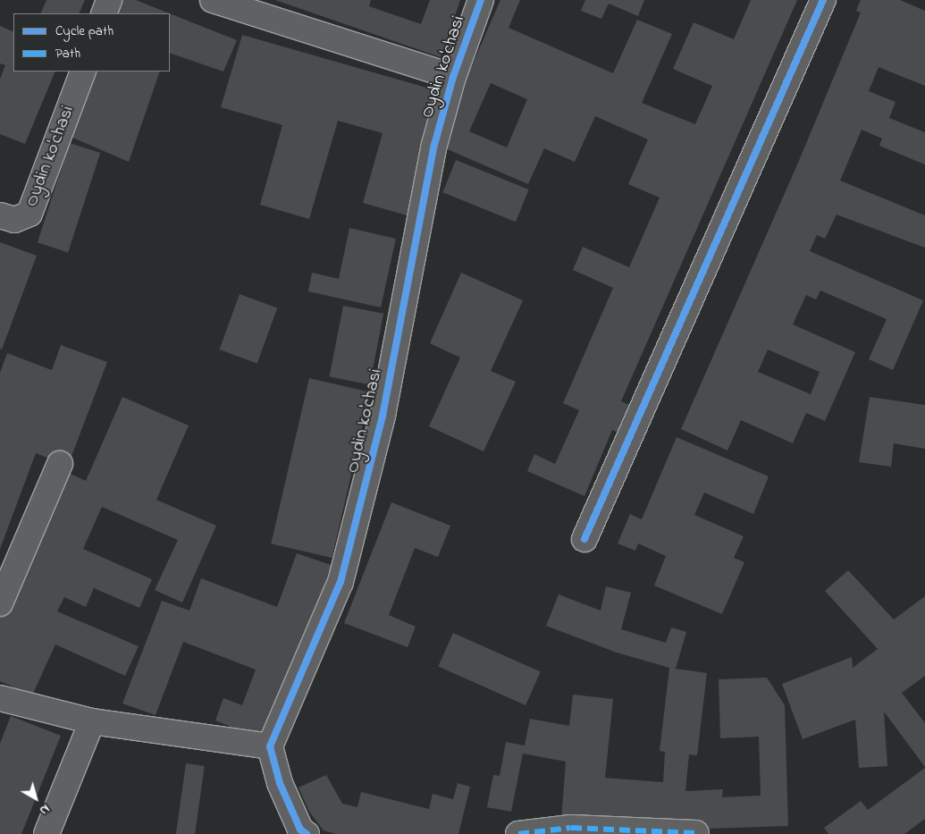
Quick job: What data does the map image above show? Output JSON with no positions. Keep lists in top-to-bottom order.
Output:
{
  "streets": {
    "street": ["Oydin ko'chasi"]
  },
  "legend": ["Cycle path", "Path"],
  "north": "bottom right"
}
